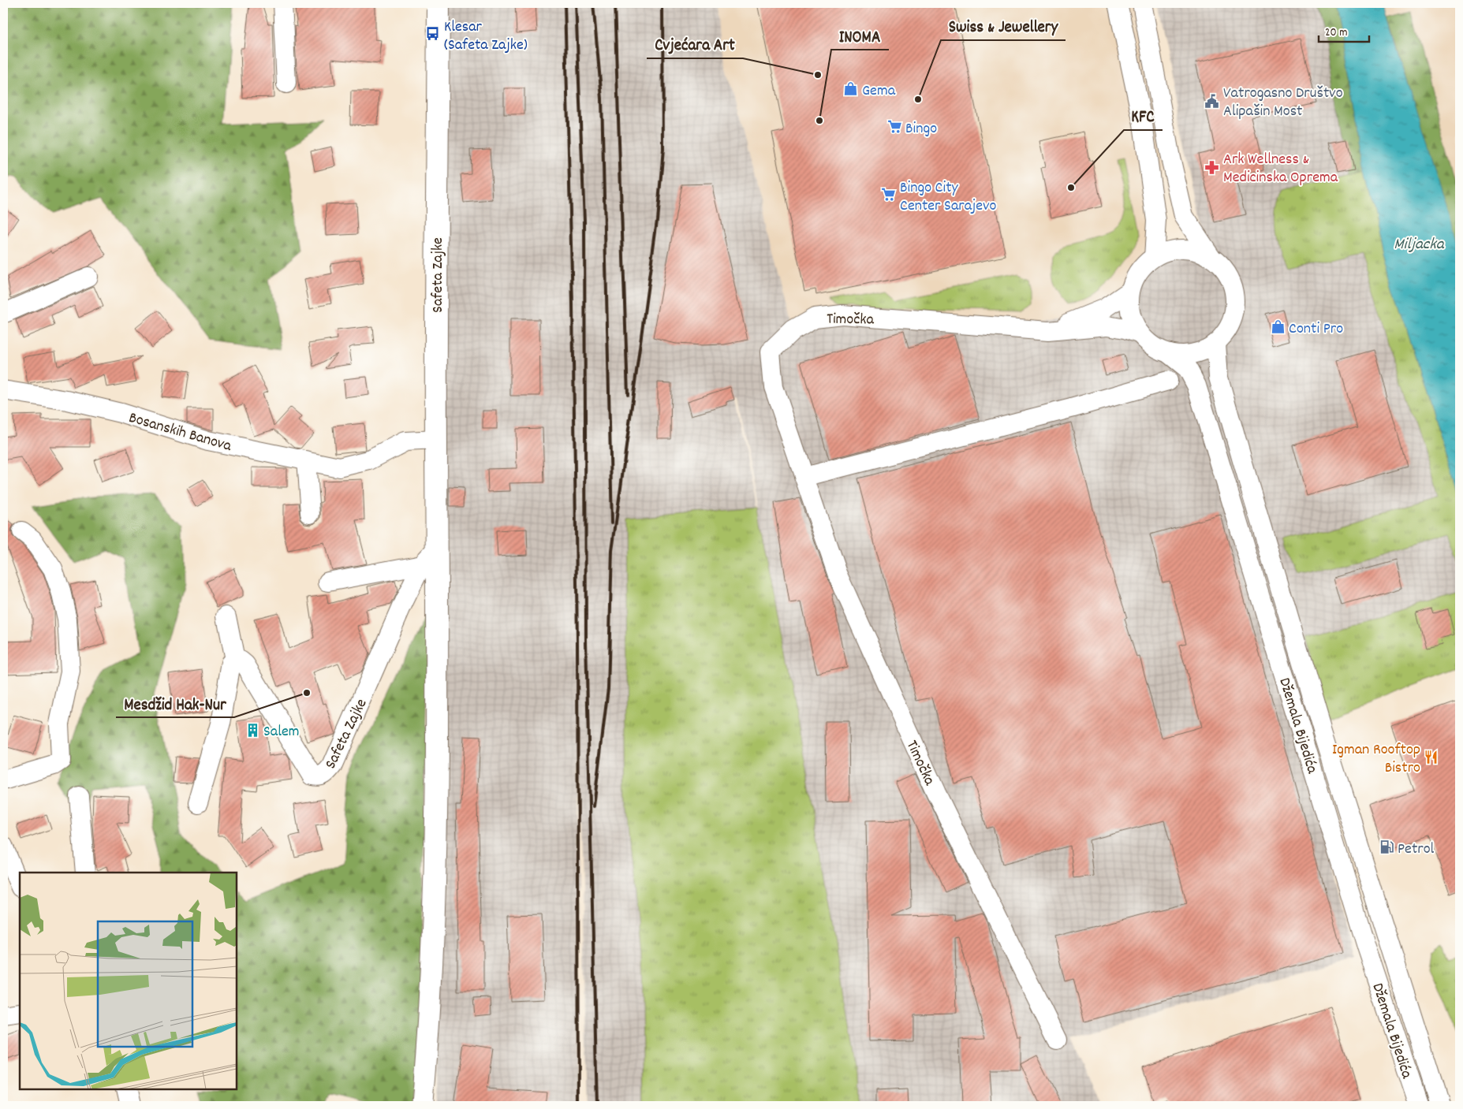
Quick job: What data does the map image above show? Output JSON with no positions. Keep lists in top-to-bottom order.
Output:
{
  "streets": {
    "main road": ["Safeta Zajke"],
    "street": ["Timočka", "Bosanskih Banova", "Džemala Bijedića"]
  },
  "crossings": [
    ["Safeta Zajke", "Bosanskih Banova"],
    ["Timočka", "Džemala Bijedića"]
  ],
  "water": ["Miljacka"],
  "places": {
    "bus stop": ["Klesar (Safeta Zajke)"],
    "other": [
      "Cvjećara Art",
      "Swiss & Jewellery",
      "INOMA",
      "KFC",
      "Mesdžid Hak-Nur"
    ],
    "shop": ["Gema", "Conti Pro"],
    "public building": ["Vatrogasno Društvo Alipašin Most"],
    "supermarket": ["Bingo", "Bingo City Center Sarajevo"],
    "pharmacy": ["Ark Wellness & Medicinska Oprema"],
    "building": ["Salem"],
    "restaurant": ["Igman Rooftop Bistro"],
    "fuel station": ["Petrol"]
  },
  "scale_bar": "20 m"
}
